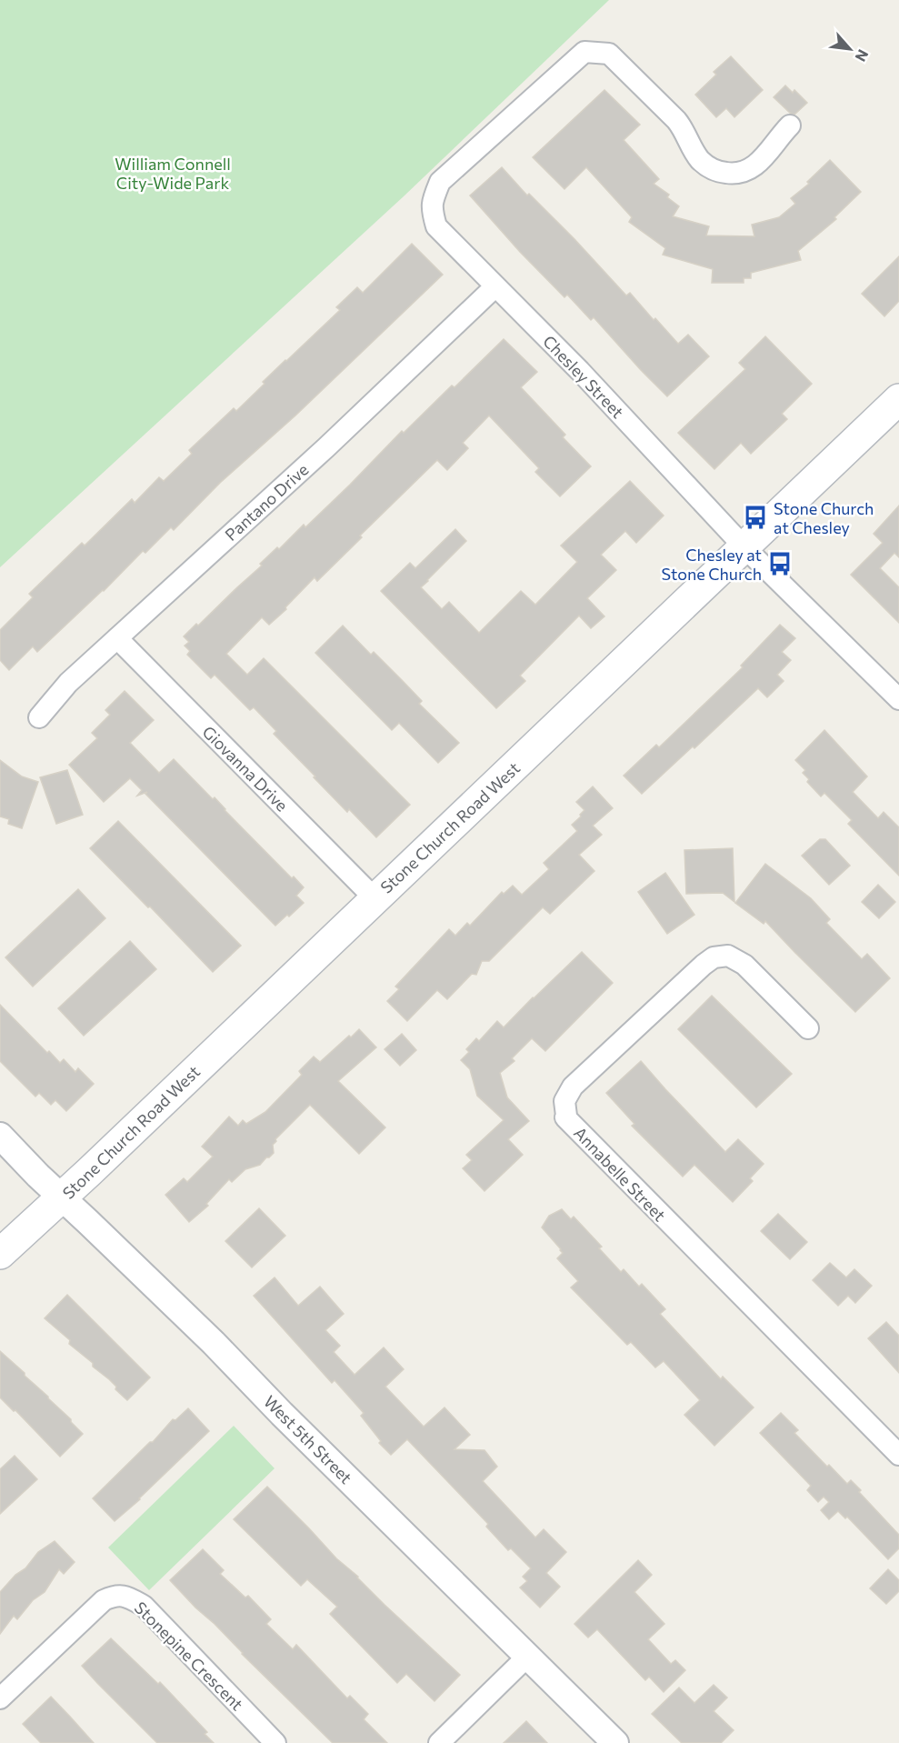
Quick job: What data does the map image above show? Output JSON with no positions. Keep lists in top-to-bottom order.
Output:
{
  "streets": {
    "main road": ["Stone Church Road West"],
    "street": [
      "Chesley Street",
      "Pantano Drive",
      "Giovanna Drive",
      "Annabelle Street",
      "West 5th Street",
      "Stonepine Crescent"
    ]
  },
  "crossings": [
    ["Chesley Street", "Pantano Drive"],
    ["Chesley Street", "Stone Church Road West"],
    ["Pantano Drive", "Giovanna Drive"],
    ["Giovanna Drive", "Stone Church Road West"],
    ["Stone Church Road West", "West 5th Street"]
  ],
  "parks": ["William Connell City-Wide Park"],
  "places": {
    "bus stop": ["Stone Church at Chesley", "Chesley at Stone Church"]
  },
  "north": "bottom right"
}
